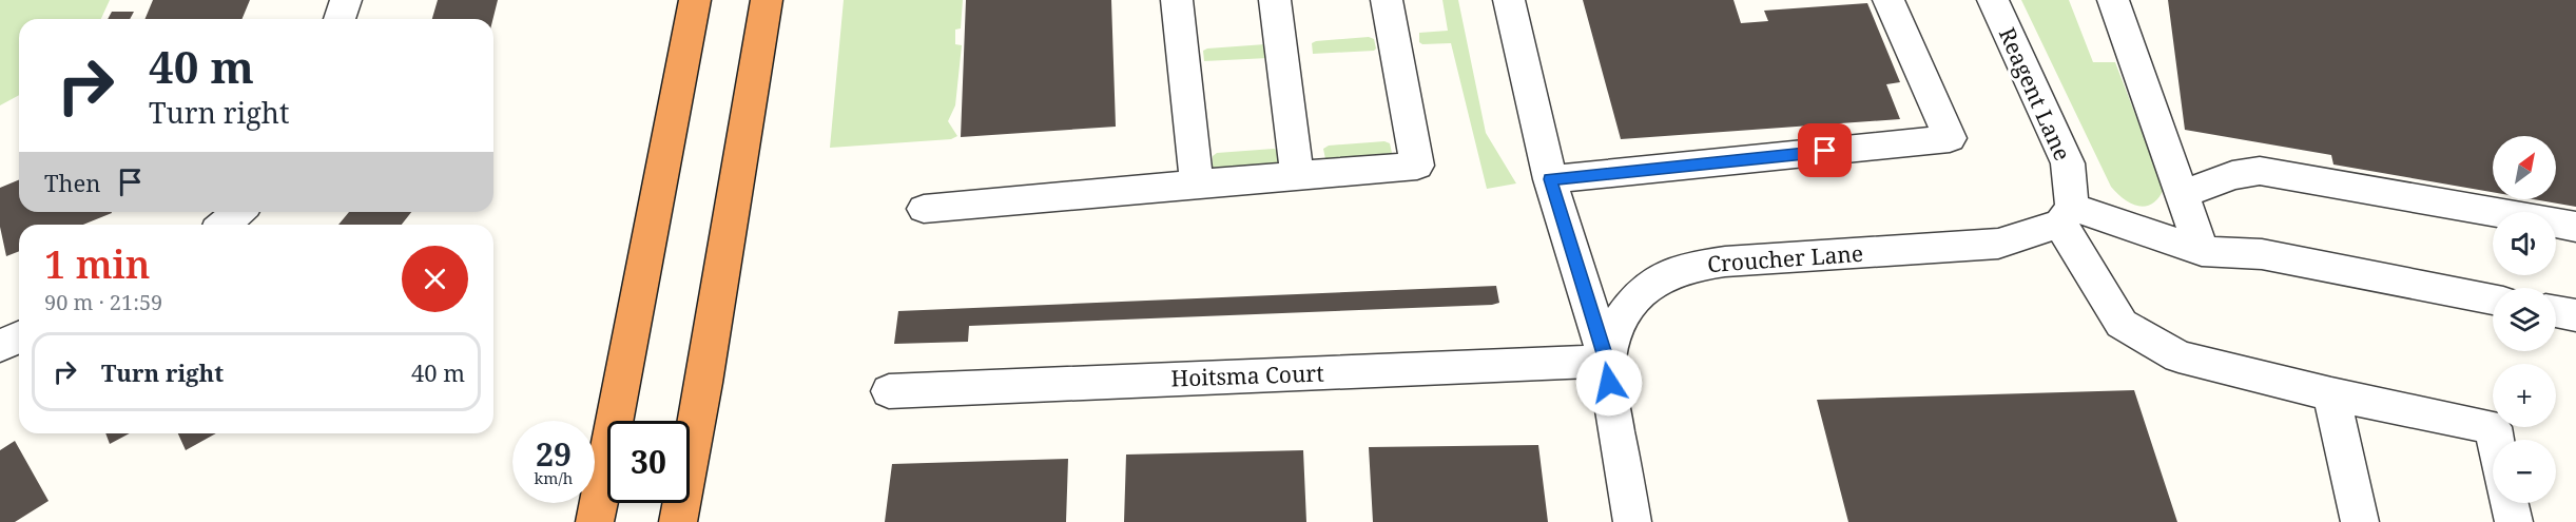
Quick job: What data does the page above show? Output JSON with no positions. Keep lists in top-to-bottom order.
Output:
{
  "streets": {
    "street": ["Reagent Lane", "Croucher Lane", "Hoitsma Court"]
  },
  "crossings": [
    ["Reagent Lane", "Croucher Lane"],
    ["Croucher Lane", "Hoitsma Court"]
  ],
  "north": "top right",
  "page": {
    "turn": ["40 m", "Turn right"],
    "map_buttons": ["+", "−"],
    "then": "Then",
    "heading": ["1 min", "90 m · 21:59"],
    "list": [
      {
        "name": "Turn right",
        "value": "40 m"
      }
    ],
    "speed": "29 km/h",
    "limit": "30"
  }
}
